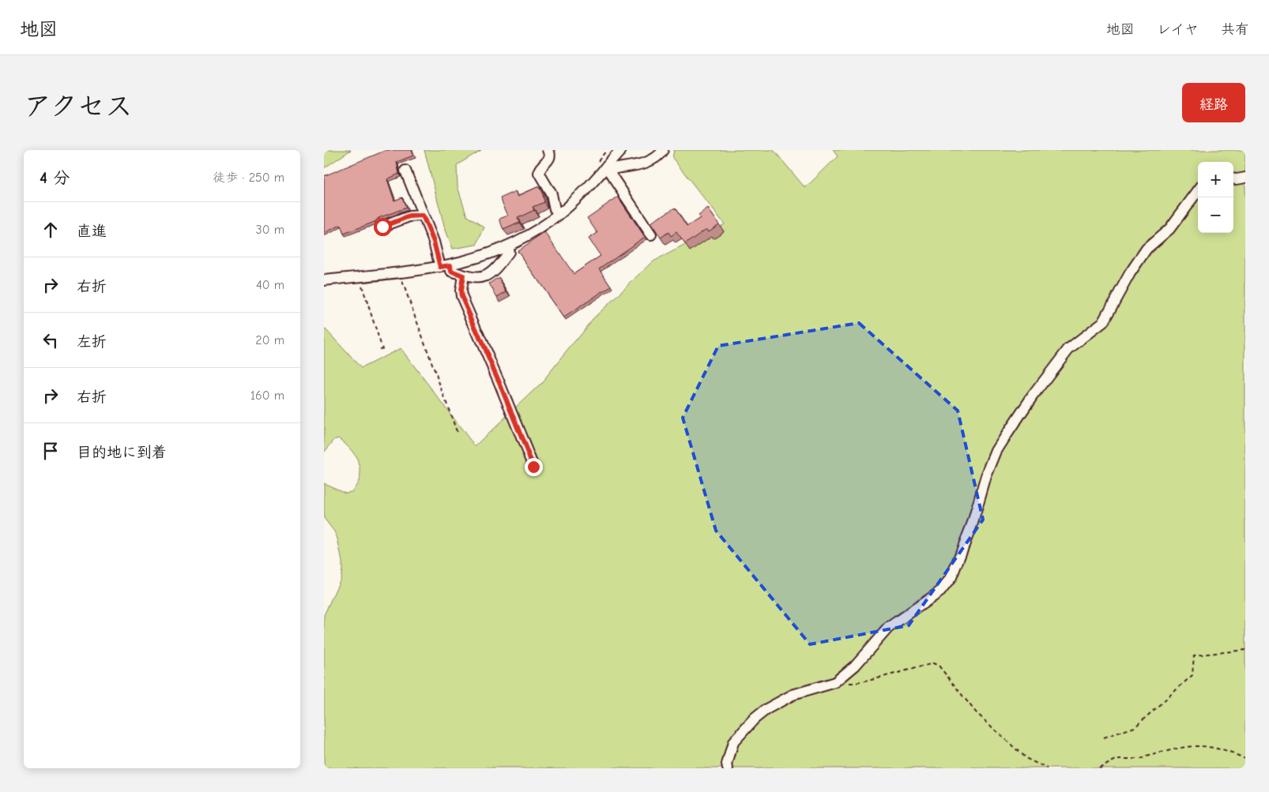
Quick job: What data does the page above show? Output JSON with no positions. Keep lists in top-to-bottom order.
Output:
{
  "page": {
    "header": "地図",
    "nav": ["地図", "レイヤ", "共有"],
    "title": "アクセス",
    "buttons": "経路",
    "heading": ["4 分", "徒歩 · 250 m"],
    "map_buttons": ["+", "−"],
    "list": [
      ["直進", "30 m"],
      ["右折", "40 m"],
      ["左折", "20 m"],
      ["右折", "160 m"],
      "目的地に到着"
    ]
  }
}
